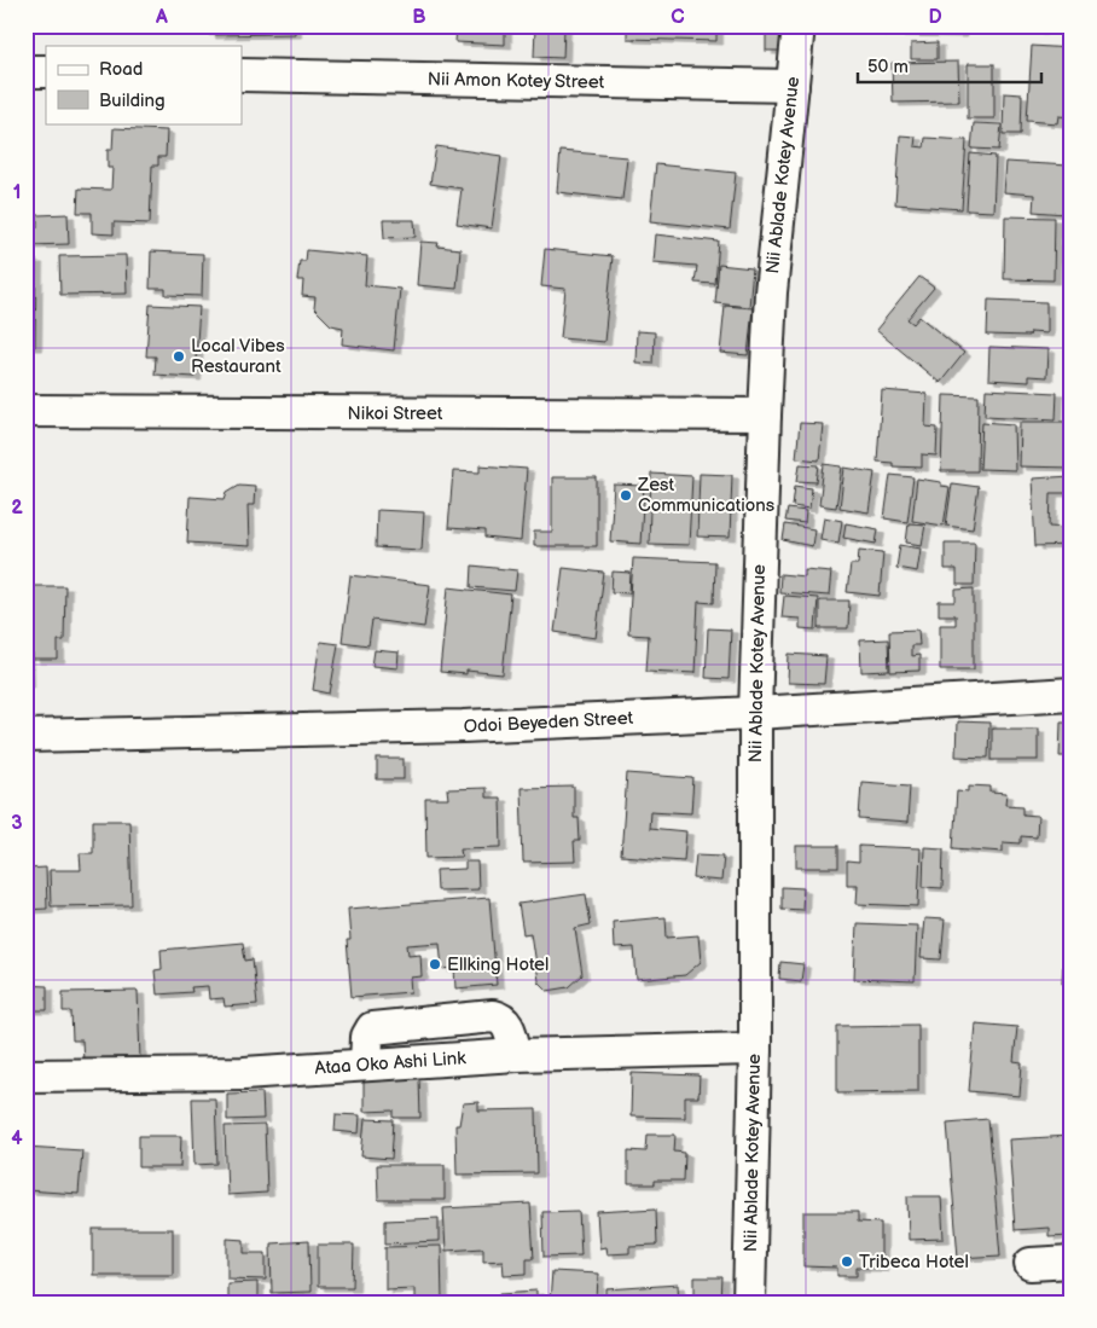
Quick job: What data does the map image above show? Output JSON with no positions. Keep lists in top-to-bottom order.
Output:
{
  "streets": {
    "street": [
      "Nii Amon Kotey Street",
      "Nii Ablade Kotey Avenue",
      "Nikoi Street",
      "Odoi Beyeden Street",
      "Ataa Oko Ashi Link"
    ]
  },
  "crossings": [
    ["Nii Amon Kotey Street", "Nii Ablade Kotey Avenue"],
    ["Nii Ablade Kotey Avenue", "Nikoi Street"],
    ["Nii Ablade Kotey Avenue", "Odoi Beyeden Street"],
    ["Nii Ablade Kotey Avenue", "Ataa Oko Ashi Link"]
  ],
  "places": [
    "Local Vibes Restaurant",
    "Zest Communications",
    "Ellking Hotel",
    "Tribeca Hotel"
  ],
  "legend": ["Road", "Building"],
  "scale_bar": "50 m",
  "grid": {
    "columns": [
      "A",
      "B",
      "C",
      "D"
    ],
    "rows": [
      "1",
      "2",
      "3",
      "4"
    ]
  }
}
